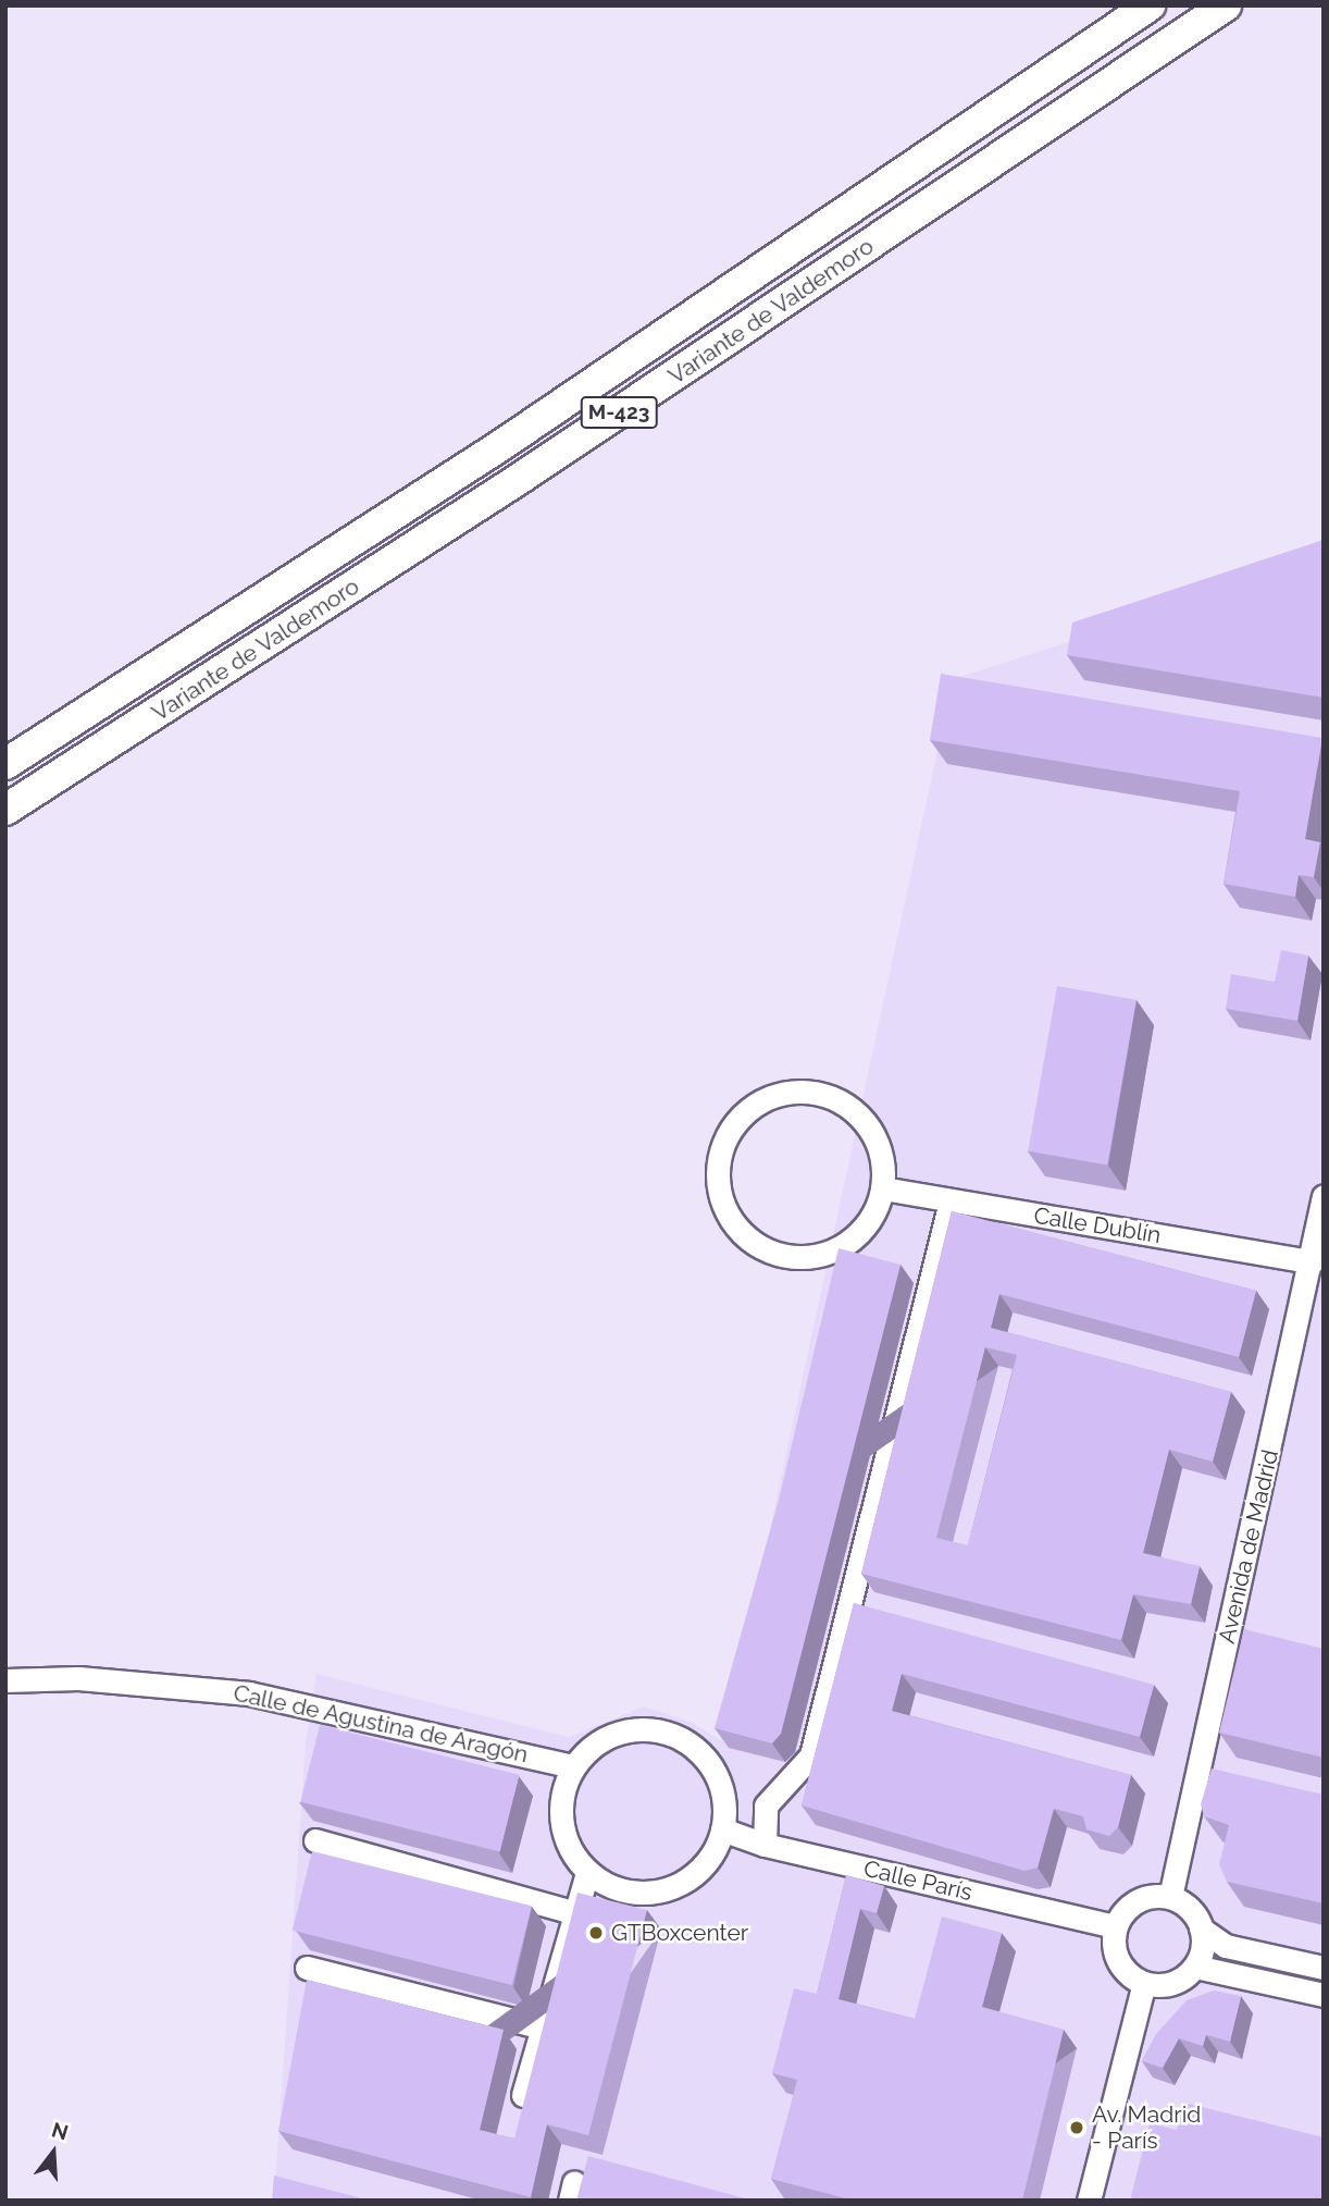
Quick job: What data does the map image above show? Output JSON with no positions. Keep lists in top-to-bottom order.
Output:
{
  "streets": {
    "main road": ["Variante de Valdemoro", "M-423"],
    "street": [
      "Calle Dublín",
      "Avenida de Madrid",
      "Calle de Agustina de Aragón",
      "Calle París"
    ]
  },
  "crossings": [
    ["Calle Dublín", "Avenida de Madrid"],
    ["Avenida de Madrid", "Calle París"],
    ["Calle de Agustina de Aragón", "Calle París"]
  ],
  "places": ["GTBoxcenter", "Av. Madrid - París"],
  "north": "top"
}
